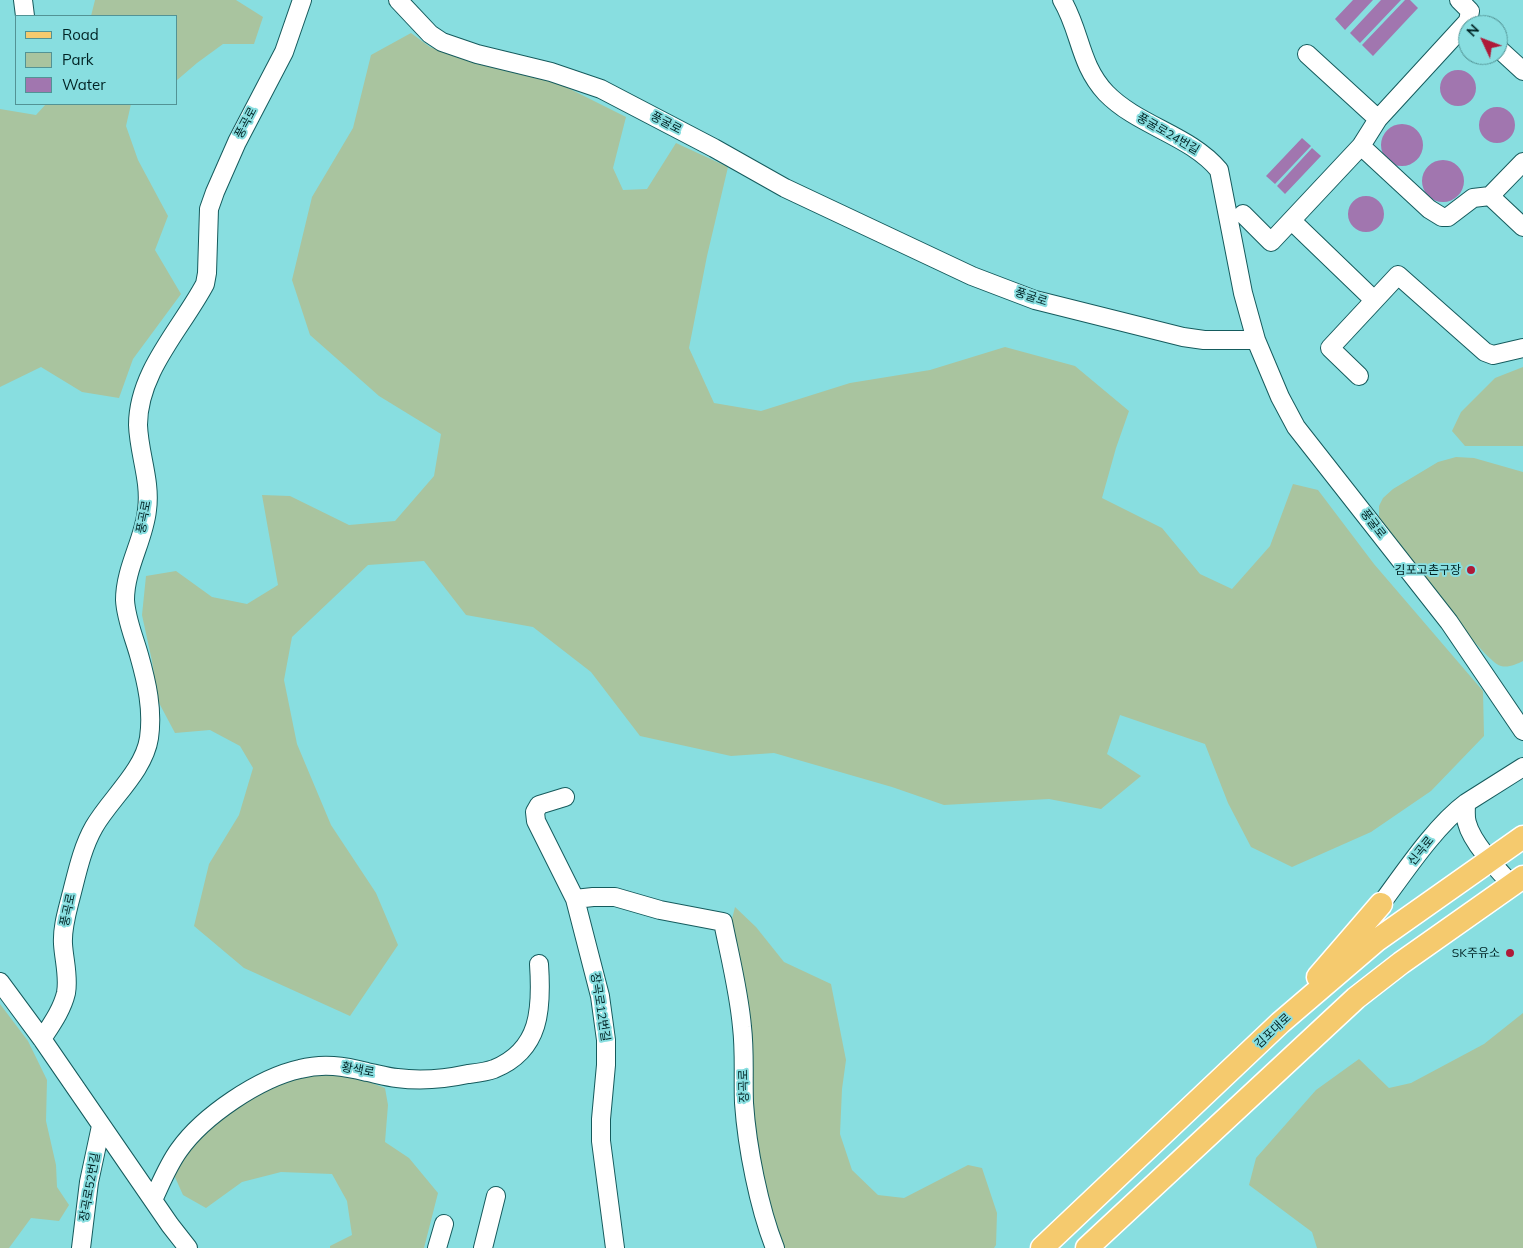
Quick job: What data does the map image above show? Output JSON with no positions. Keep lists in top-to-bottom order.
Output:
{
  "streets": {
    "main road": ["김포대로"],
    "street": [
      "풍곡로",
      "풍굴로",
      "풍굴로24번길",
      "신곡로",
      "장곡로12번길",
      "황색로",
      "장곡로",
      "장곡로52번길"
    ]
  },
  "crossings": [
    ["풍굴로", "풍굴로24번길"],
    ["장곡로12번길", "장곡로"]
  ],
  "places": ["김포고촌구장", "SK주유소"],
  "legend": ["Road", "Park", "Water"],
  "north": "top left"
}
